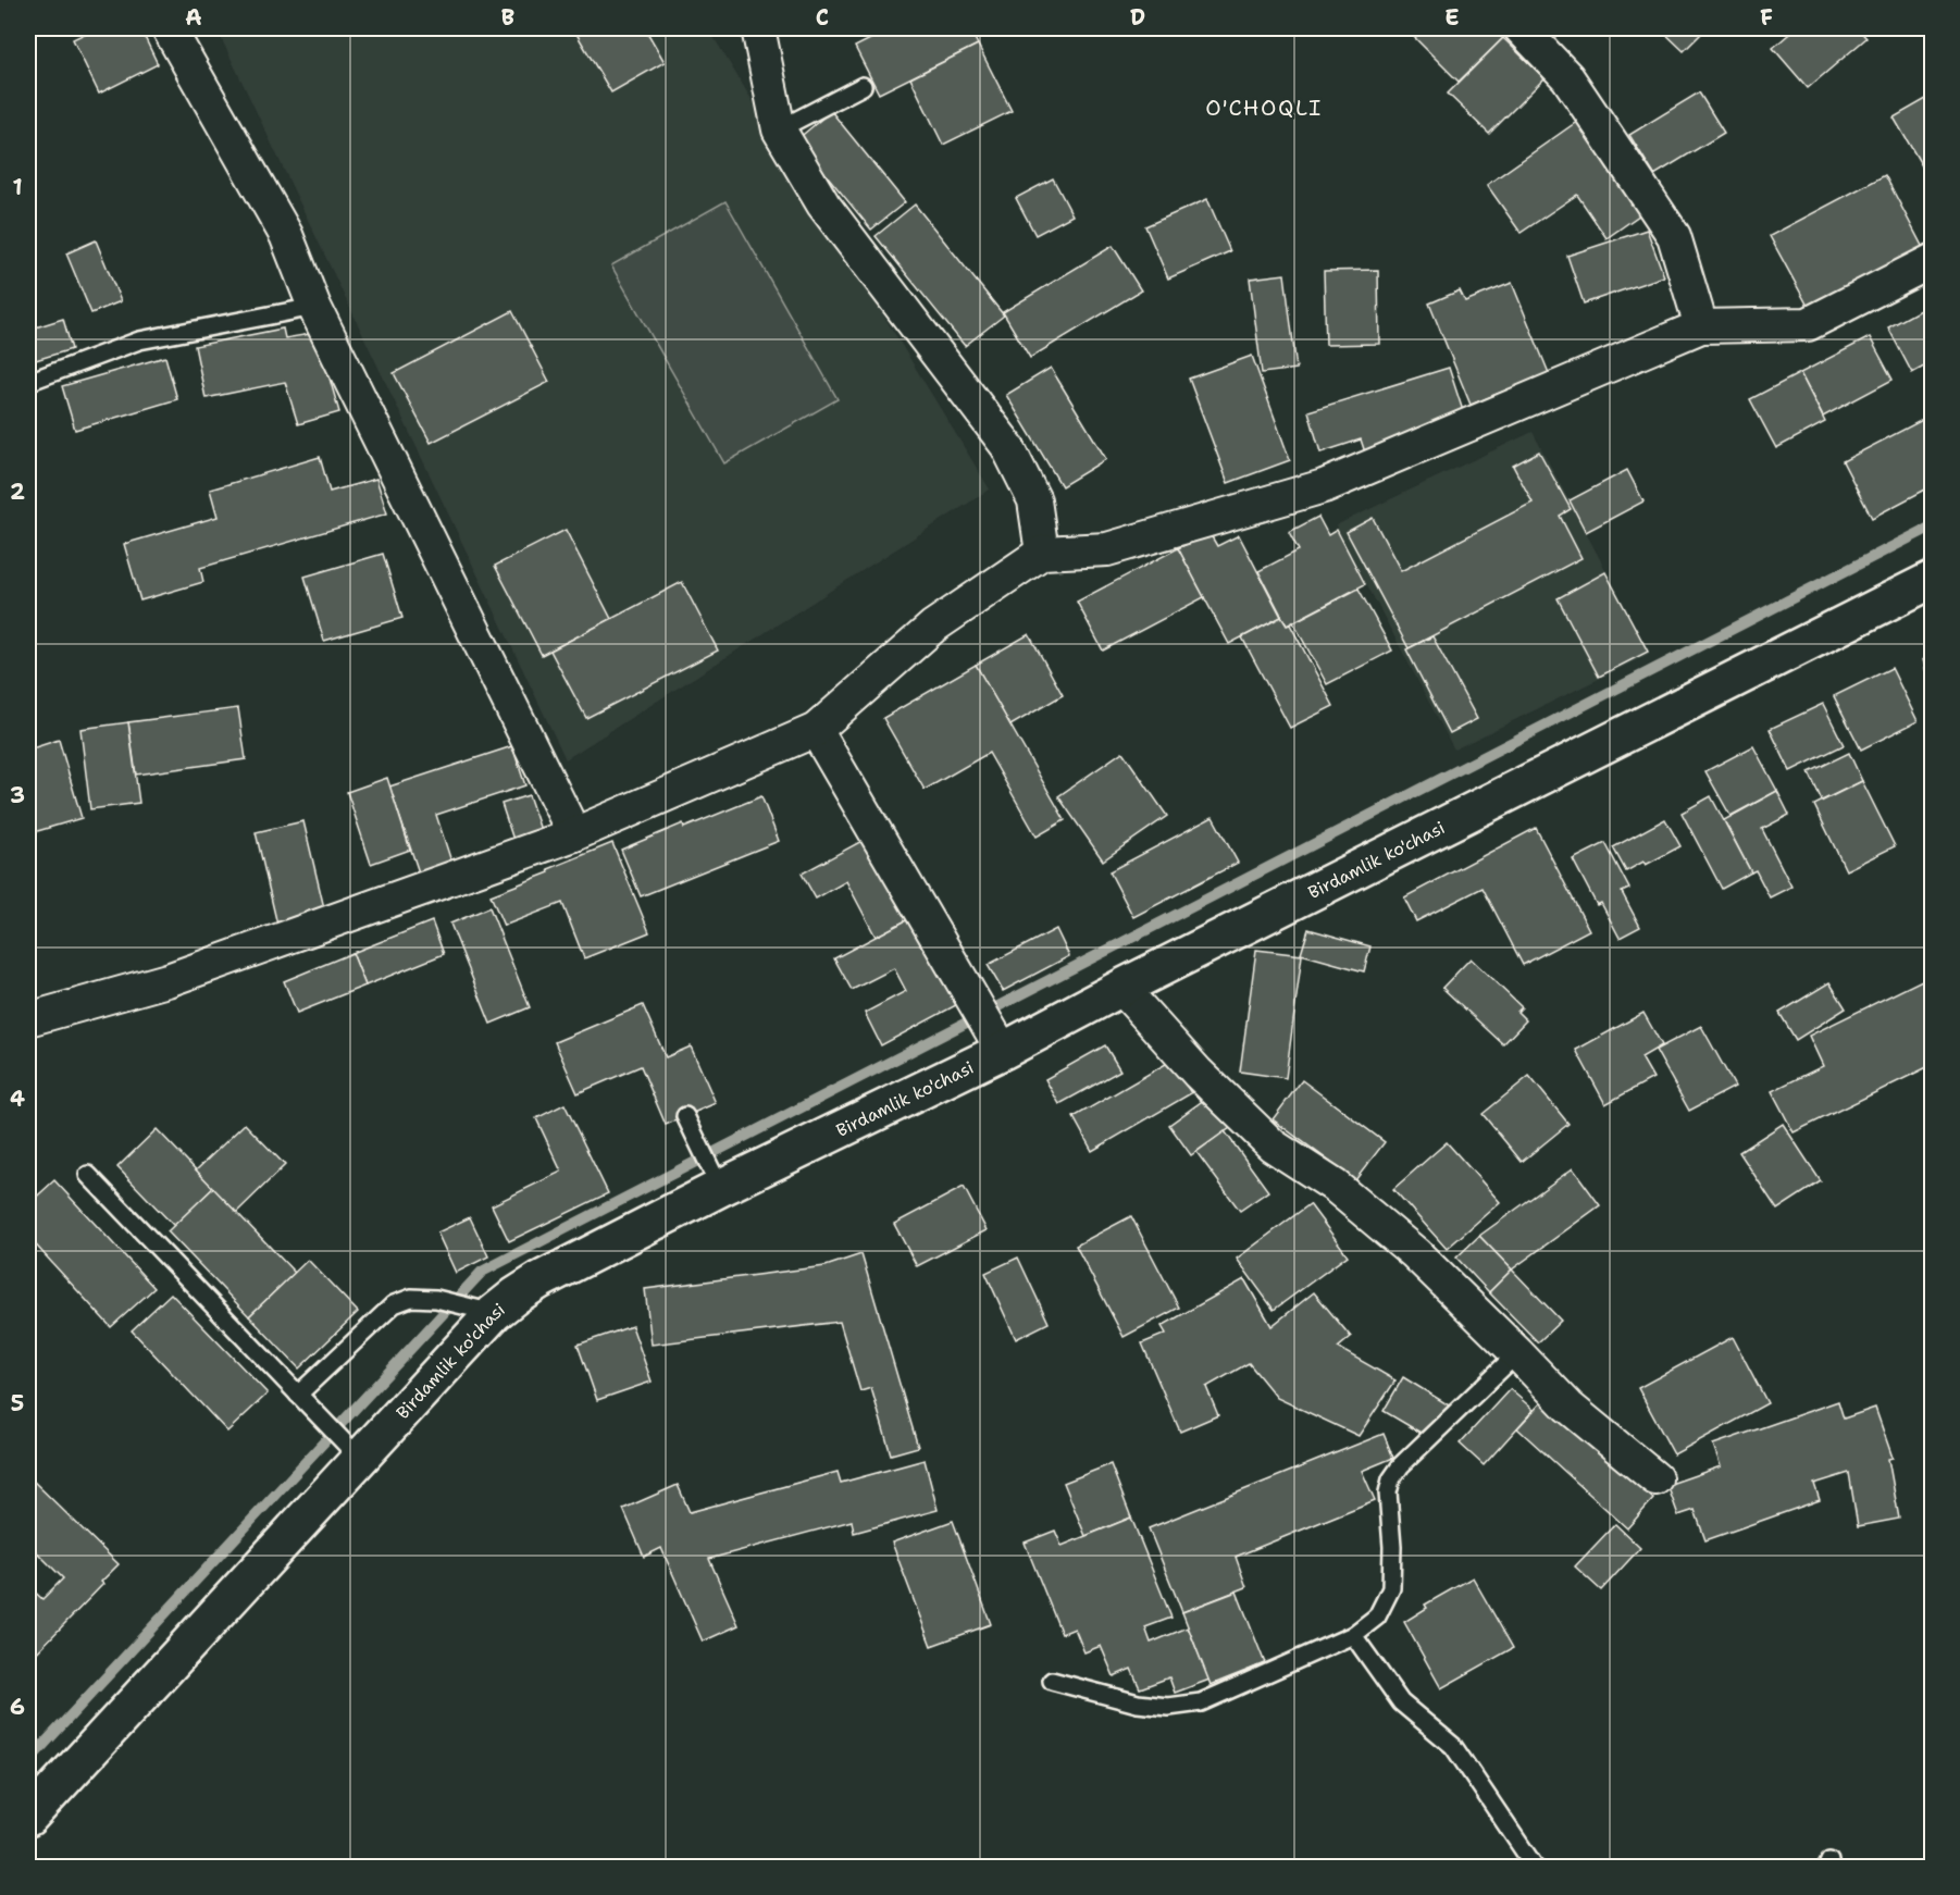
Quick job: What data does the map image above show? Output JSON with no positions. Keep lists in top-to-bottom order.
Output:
{
  "streets": {
    "street": ["Birdamlik ko'chasi"]
  },
  "districts": ["O'CHOQLI"],
  "grid": {
    "columns": [
      "A",
      "B",
      "C",
      "D",
      "E",
      "F"
    ],
    "rows": [
      "1",
      "2",
      "3",
      "4",
      "5",
      "6"
    ]
  }
}
